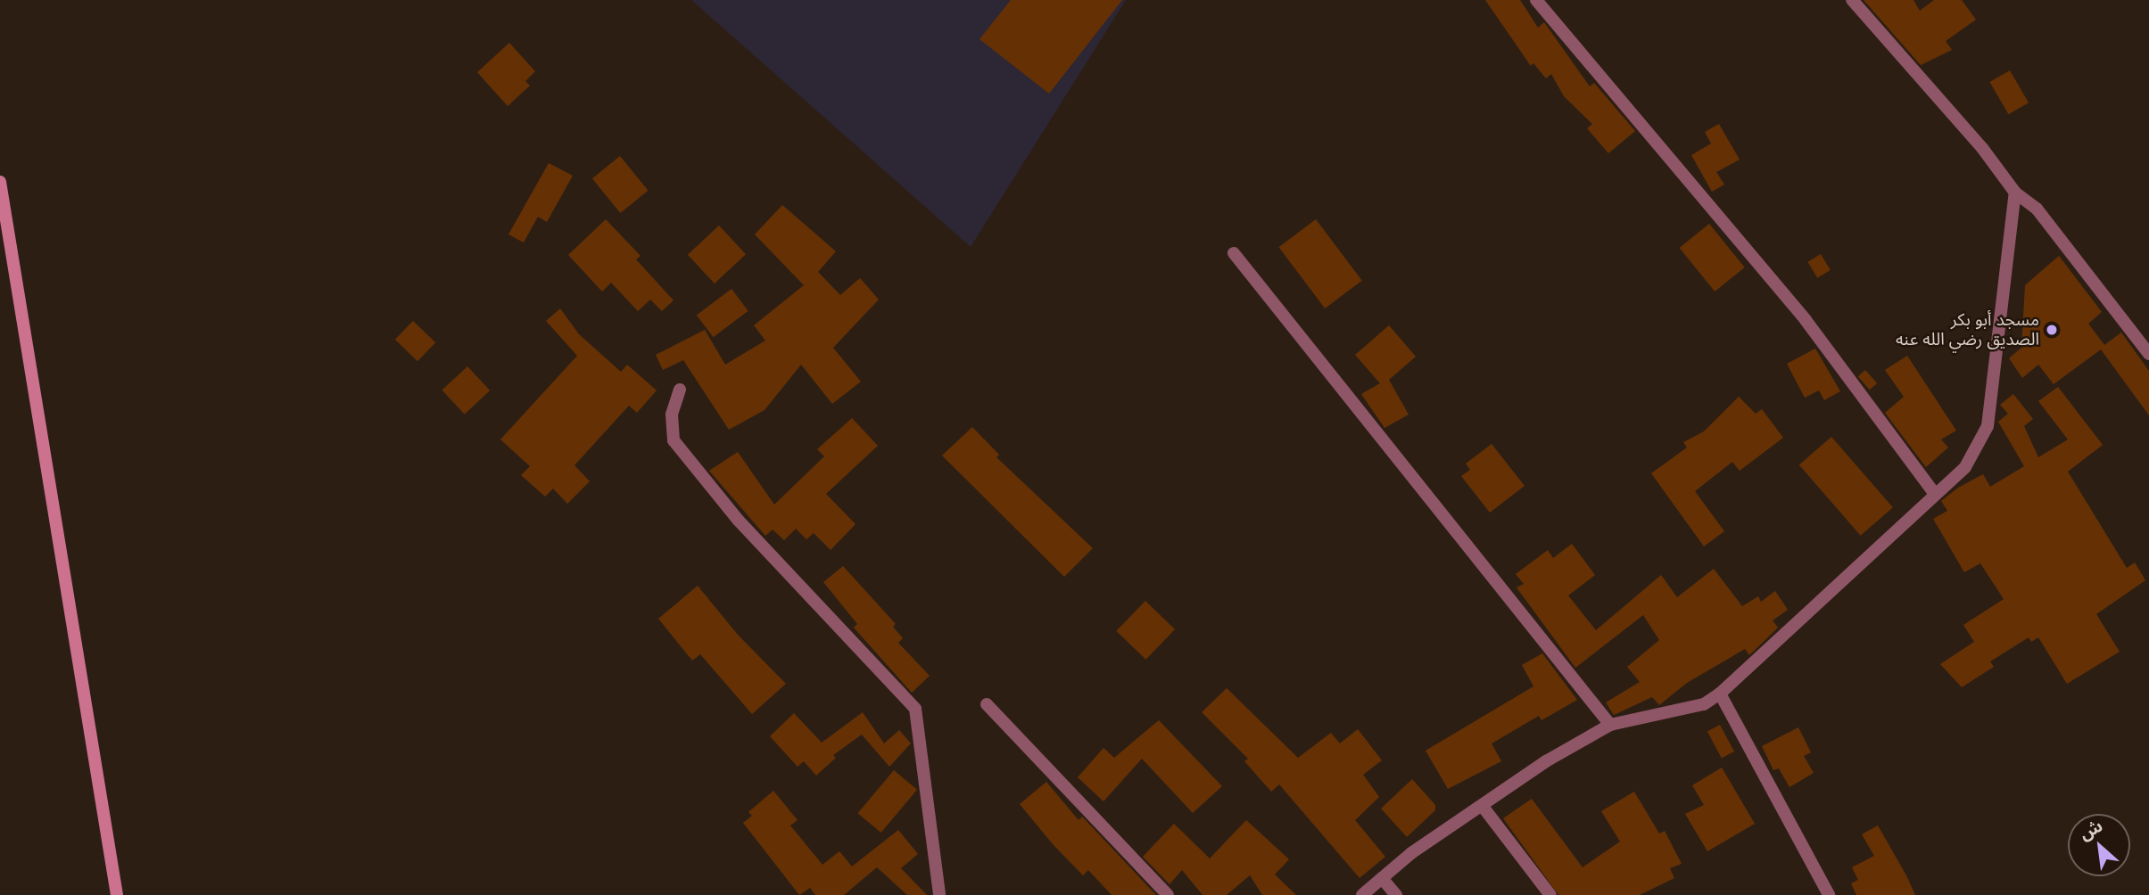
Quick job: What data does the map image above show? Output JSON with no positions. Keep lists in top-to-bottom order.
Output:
{
  "places": ["مسجد أبو بكر الصديق رضي الله عنه"],
  "north": "top left"
}
